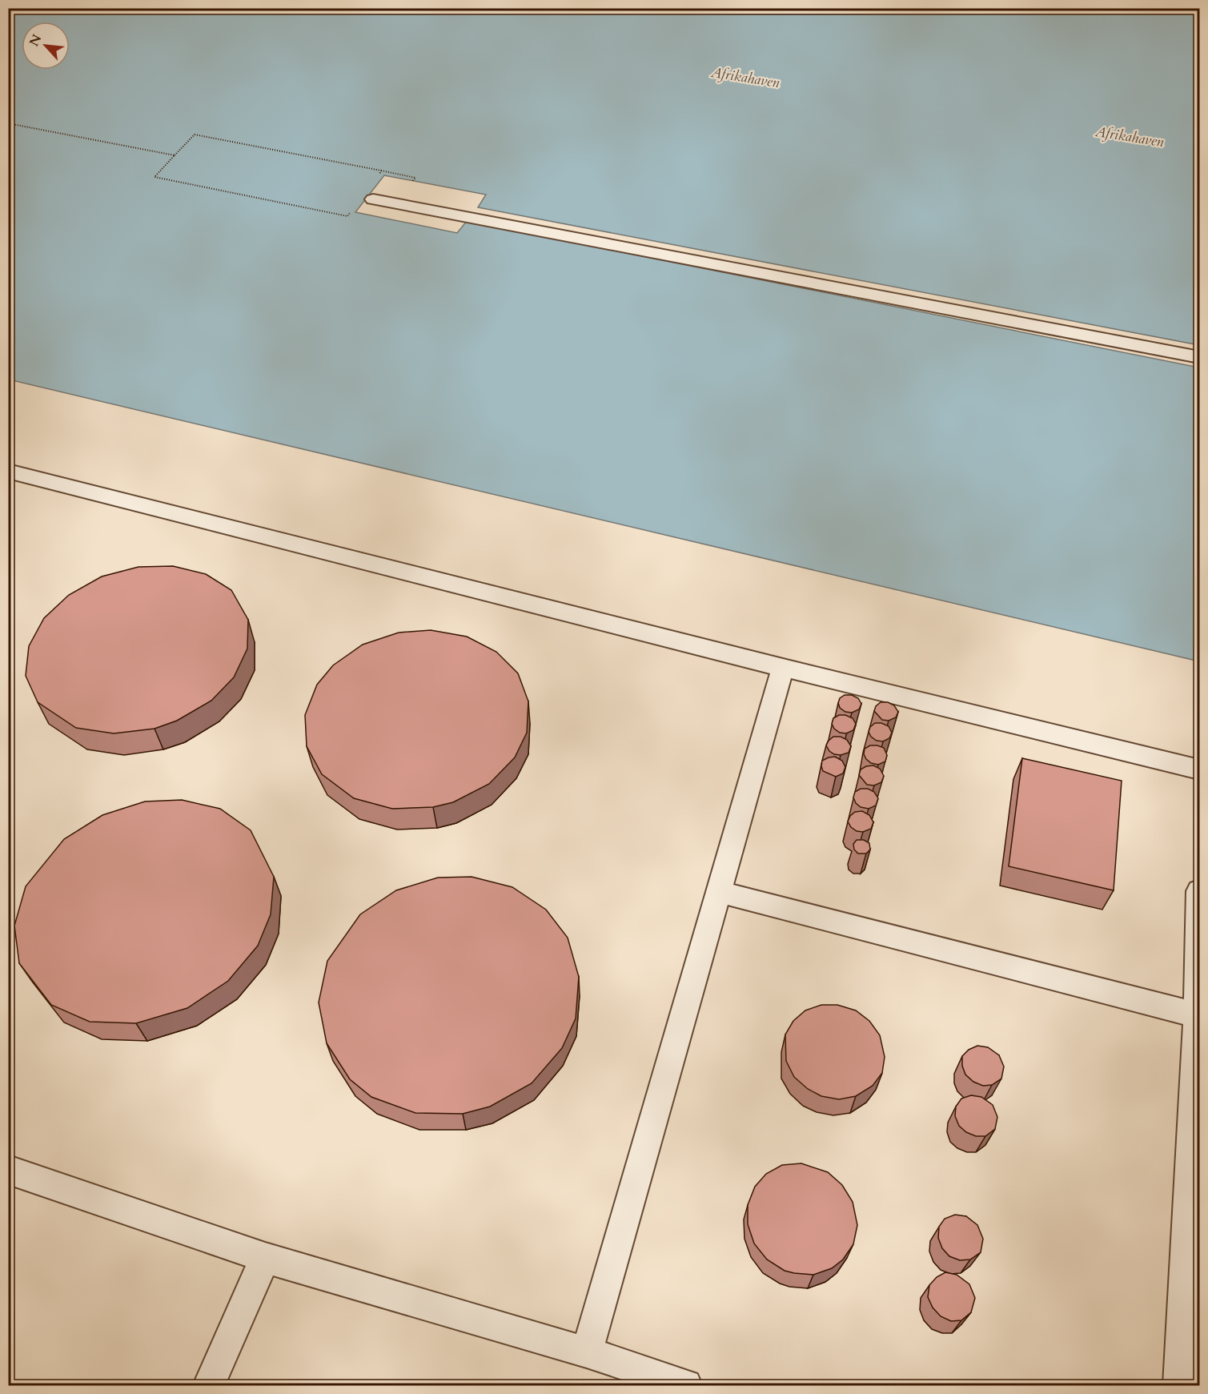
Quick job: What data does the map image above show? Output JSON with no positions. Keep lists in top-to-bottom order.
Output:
{
  "water": ["Afrikahaven"],
  "north": "top left"
}
